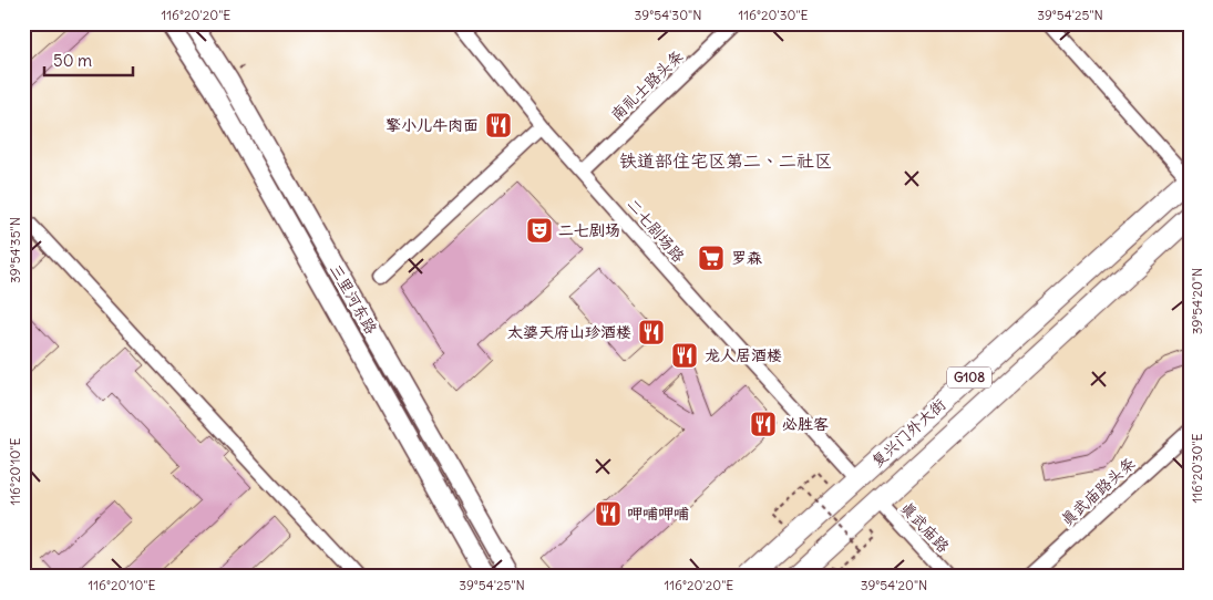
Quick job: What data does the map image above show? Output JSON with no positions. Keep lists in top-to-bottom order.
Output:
{
  "streets": {
    "highway": ["G108", "复兴门外大街"],
    "main road": ["三里河东路"],
    "street": [
      "南礼士路头条",
      "二七剧场路",
      "真武庙路头条",
      "真武庙路"
    ]
  },
  "crossings": [
    ["南礼士路头条", "二七剧场路"],
    ["二七剧场路", "复兴门外大街"],
    ["复兴门外大街", "真武庙路"]
  ],
  "districts": ["铁道部住宅区第二、二社区"],
  "places": {
    "restaurant": [
      "擎小儿牛肉面",
      "太婆天府山珍酒楼",
      "龙人居酒楼",
      "必胜客",
      "呷哺呷哺"
    ],
    "theatre": ["二七剧场"],
    "supermarket": ["罗森"]
  },
  "scale_bar": "50 m",
  "coordinates": [
    "116°20'20\"E",
    "39°54'30\"N",
    "116°20'30\"E",
    "39°54'25\"N",
    "39°54'35\"N",
    "39°54'20\"N",
    "116°20'10\"E"
  ]
}
